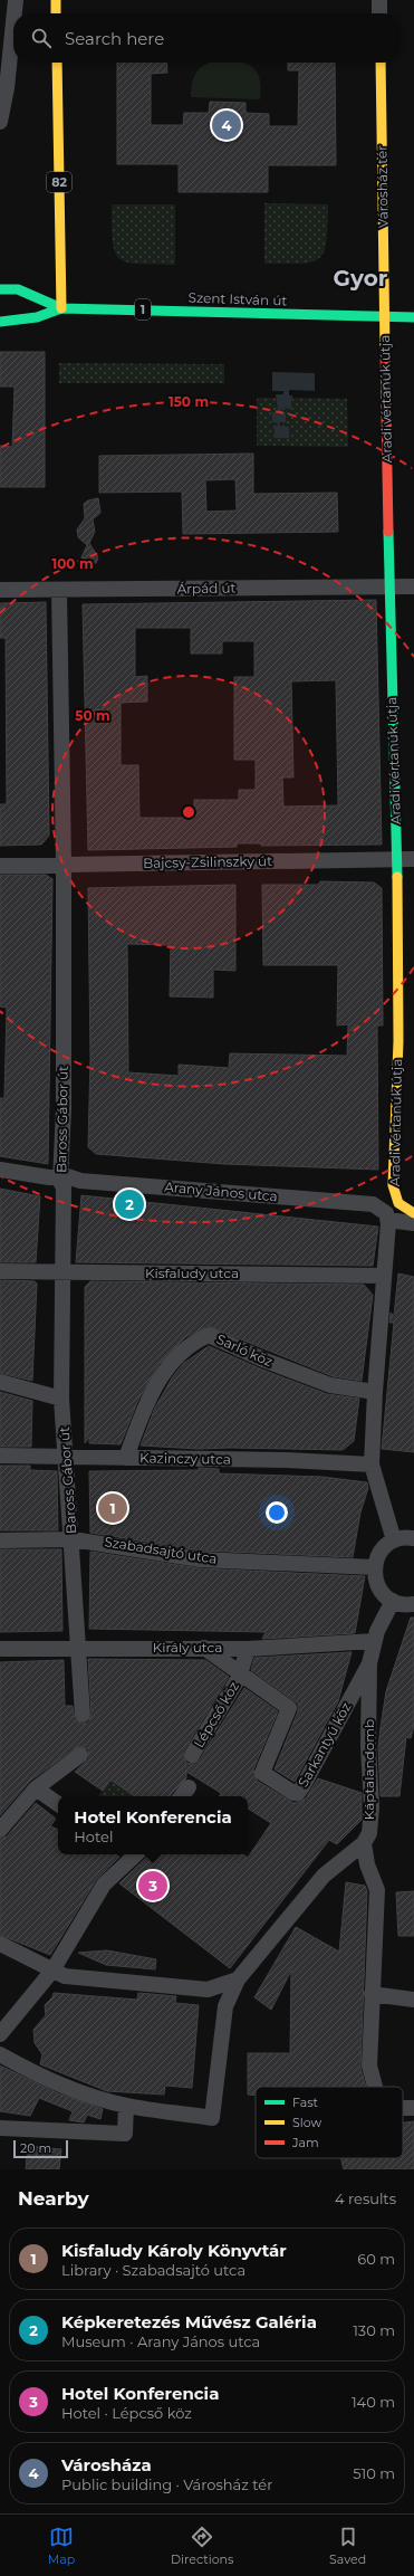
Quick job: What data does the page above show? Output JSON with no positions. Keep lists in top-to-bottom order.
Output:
{
  "streets": {
    "street": [
      "82",
      "Városház tér",
      "Szent István út",
      "1",
      "Aradi vértanúk útja",
      "Árpád út",
      "Bajcsy-Zsilinszky út",
      "Baross Gábor út",
      "Arany János utca",
      "Kisfaludy utca",
      "Sarló köz",
      "Kazinczy utca",
      "Szabadsajtó utca",
      "Király utca",
      "Lépcső köz",
      "Sarkantyú köz",
      "Káptalandomb"
    ]
  },
  "crossings": [
    ["82", "Szent István út"],
    ["Városház tér", "Szent István út"],
    ["Városház tér", "Aradi vértanúk útja"],
    ["Szent István út", "Aradi vértanúk útja"],
    ["Aradi vértanúk útja", "Árpád út"],
    ["Aradi vértanúk útja", "Bajcsy-Zsilinszky út"],
    ["Árpád út", "Baross Gábor út"],
    ["Bajcsy-Zsilinszky út", "Baross Gábor út"],
    ["Baross Gábor út", "Arany János utca"],
    ["Baross Gábor út", "Kisfaludy utca"],
    ["Baross Gábor út", "Kazinczy utca"],
    ["Baross Gábor út", "Szabadsajtó utca"],
    ["Baross Gábor út", "Király utca"],
    ["Sarló köz", "Kazinczy utca"],
    ["Király utca", "Lépcső köz"],
    ["Király utca", "Káptalandomb"],
    ["Lépcső köz", "Sarkantyú köz"],
    ["Sarkantyú köz", "Káptalandomb"]
  ],
  "districts": ["Gyor"],
  "legend": ["Fast", "Slow", "Jam"],
  "scale_bar": "20 m",
  "page": {
    "search": "Search here",
    "pins": [
      "4",
      "2",
      "1",
      "3"
    ],
    "popup": ["Hotel Konferencia", "Hotel"],
    "scale": "20 m",
    "heading": ["Nearby", "4 results"],
    "list": [
      {
        "mark": "1",
        "name": "Kisfaludy Károly Könyvtár",
        "note": "Library · Szabadsajtó utca",
        "value": "60 m"
      },
      {
        "mark": "2",
        "name": "Képkeretezés Művész Galéria",
        "note": "Museum · Arany János utca",
        "value": "130 m"
      },
      {
        "mark": "3",
        "name": "Hotel Konferencia",
        "note": "Hotel · Lépcső köz",
        "value": "140 m"
      },
      {
        "mark": "4",
        "name": "Városháza",
        "note": "Public building · Városház tér",
        "value": "510 m"
      }
    ],
    "nav": ["Map", "Directions", "Saved"]
  },
  "rings": ["150 m", "100 m", "50 m"]
}
